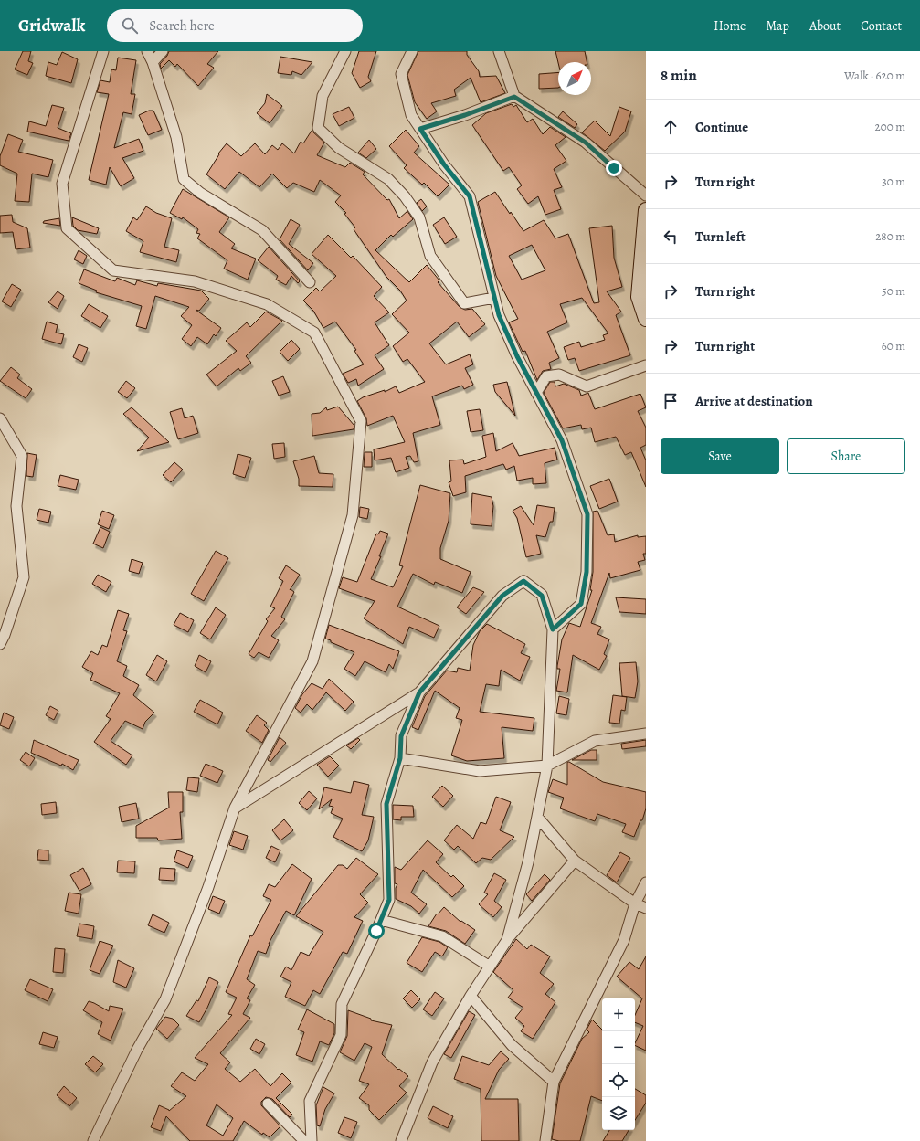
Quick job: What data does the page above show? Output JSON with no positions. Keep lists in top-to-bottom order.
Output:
{
  "north": "top right",
  "page": {
    "header": "Gridwalk",
    "search": "Search here",
    "nav": [
      "Home",
      "Map",
      "About",
      "Contact"
    ],
    "heading": ["8 min", "Walk · 620 m"],
    "list": [
      ["Continue", "200 m"],
      ["Turn right", "30 m"],
      ["Turn left", "280 m"],
      ["Turn right", "50 m"],
      ["Turn right", "60 m"],
      "Arrive at destination"
    ],
    "buttons": ["Save", "Share"],
    "map_buttons": ["+", "−"]
  }
}
